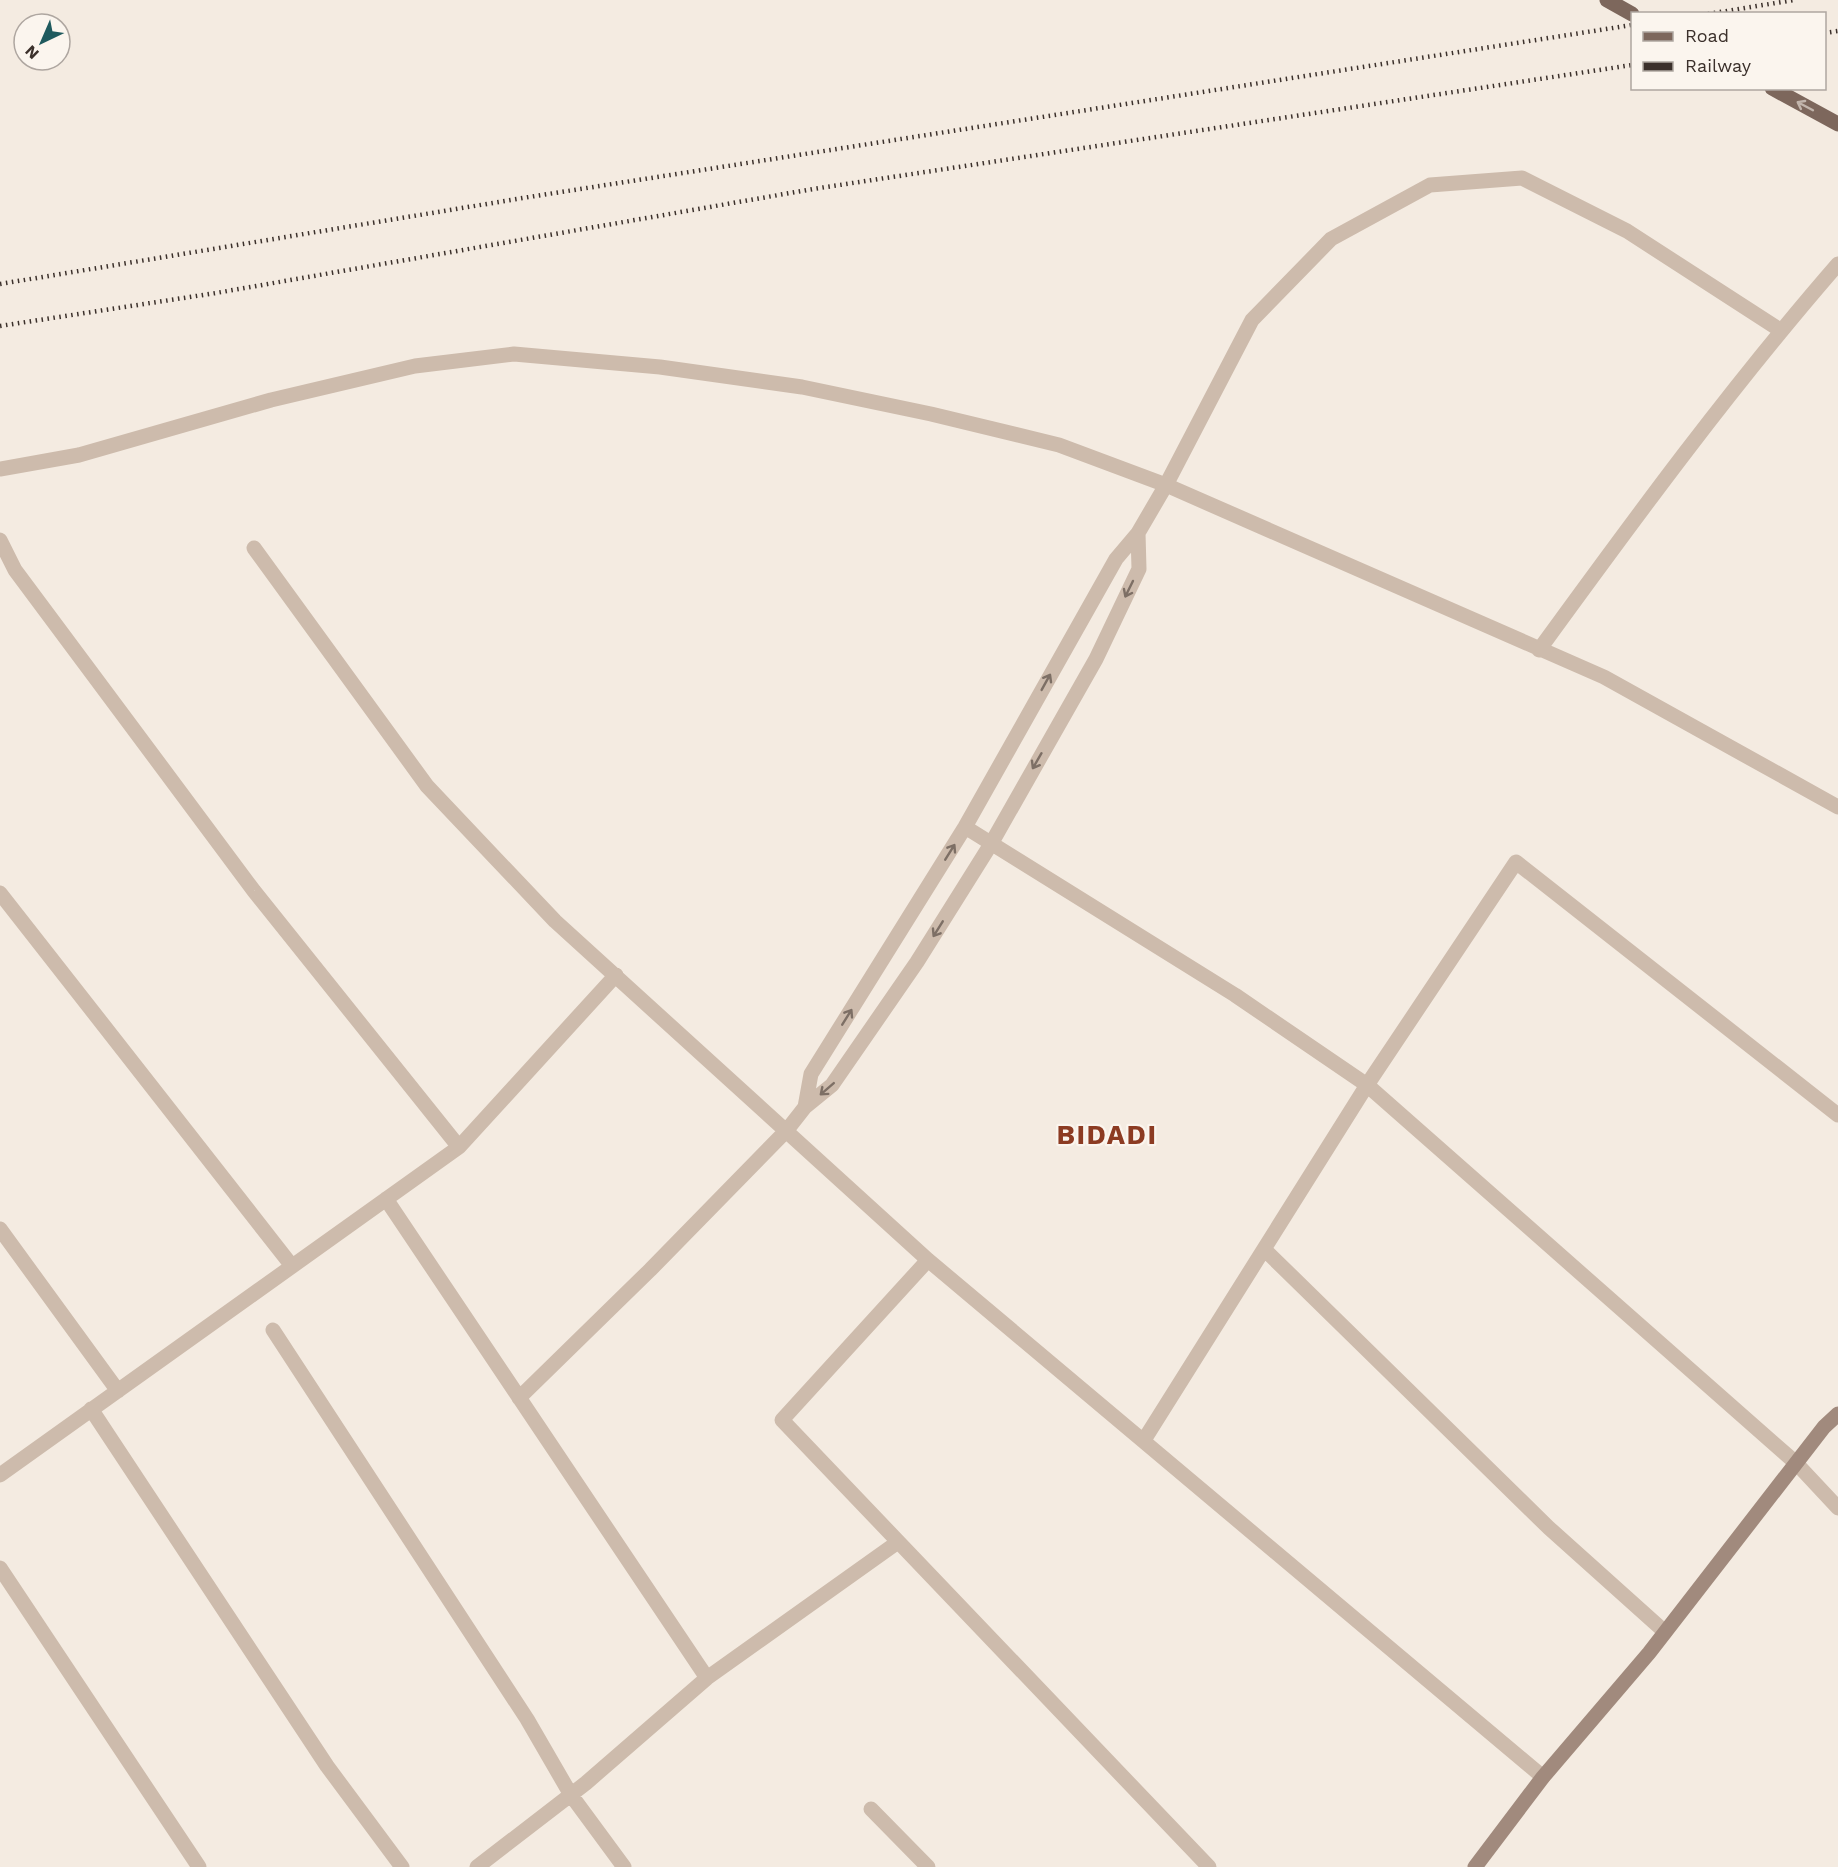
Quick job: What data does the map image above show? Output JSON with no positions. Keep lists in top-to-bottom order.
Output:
{
  "districts": ["BIDADI"],
  "legend": ["Road", "Railway"],
  "north": "bottom left"
}
